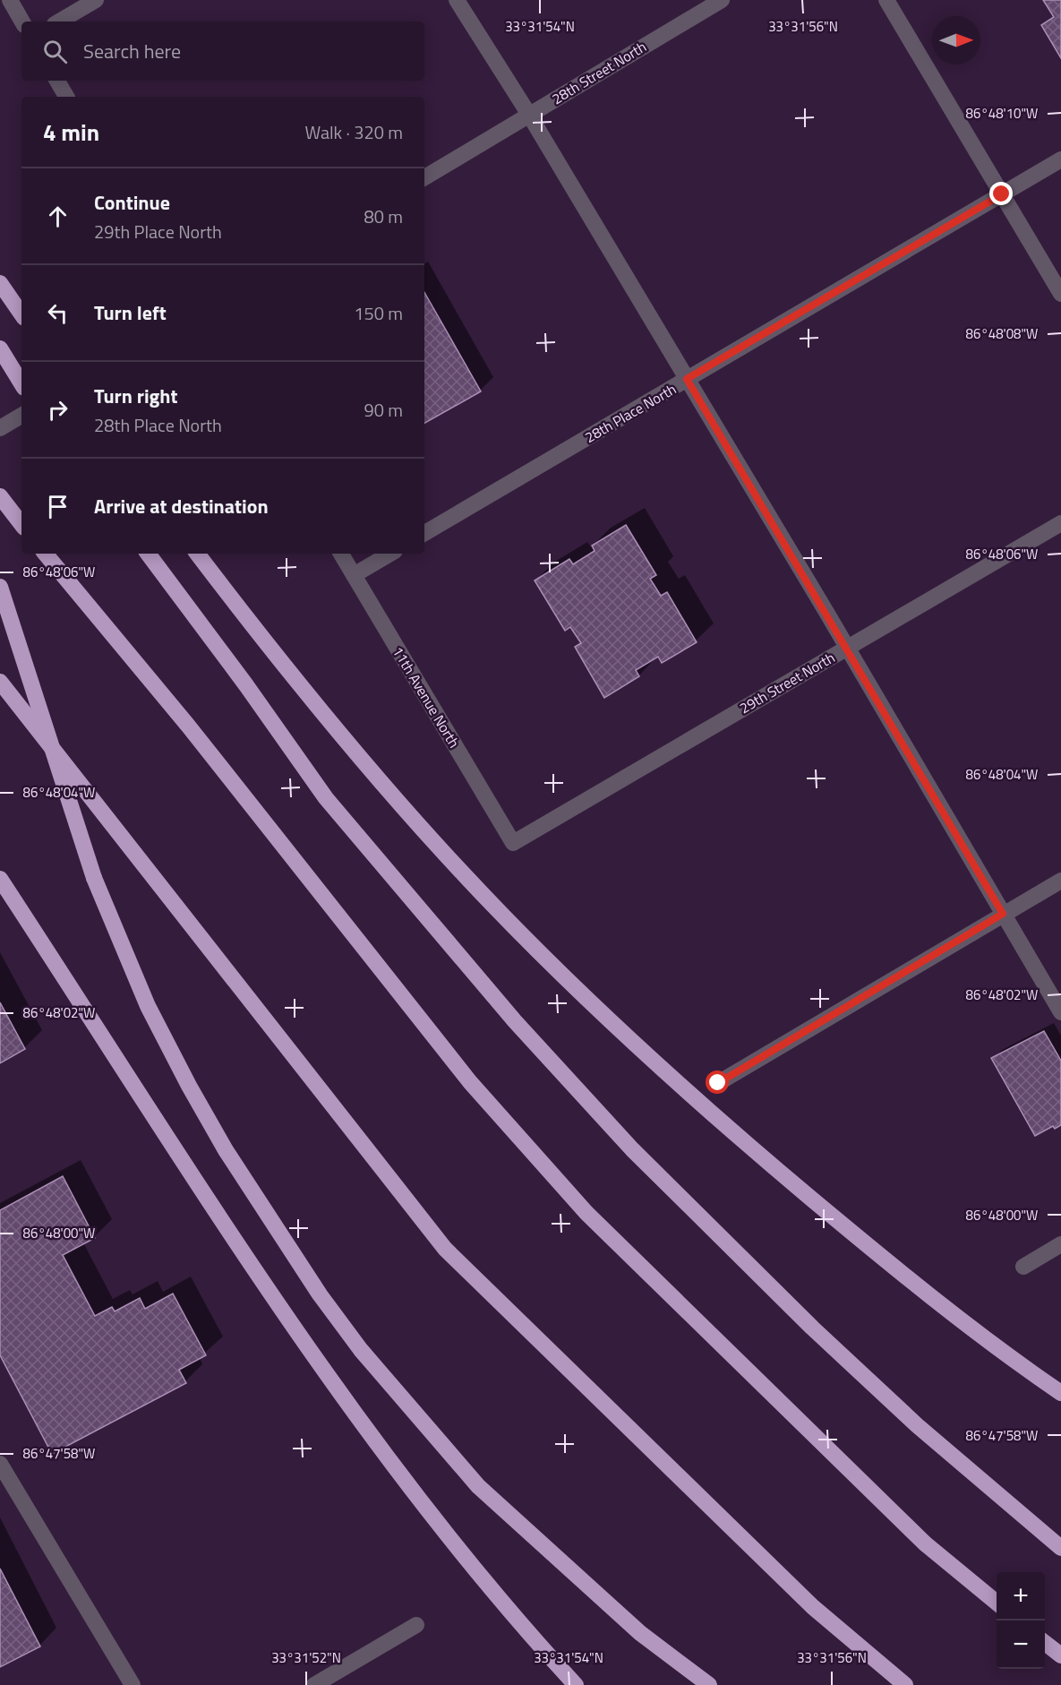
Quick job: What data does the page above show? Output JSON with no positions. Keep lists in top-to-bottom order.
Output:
{
  "streets": {
    "street": [
      "28th Street North",
      "28th Place North",
      "29th Street North",
      "11th Avenue North"
    ]
  },
  "crossings": [
    ["29th Street North", "11th Avenue North"]
  ],
  "north": "right",
  "page": {
    "search": "Search here",
    "heading": ["4 min", "Walk · 320 m"],
    "list": [
      ["Continue", "29th Place North", "80 m"],
      ["Turn left", "150 m"],
      ["Turn right", "28th Place North", "90 m"],
      "Arrive at destination"
    ],
    "map_buttons": ["+", "−"]
  },
  "coordinates": [
    "33°31'54\"N",
    "33°31'56\"N",
    "86°48'10\"W",
    "86°48'08\"W",
    "86°48'06\"W",
    "86°48'04\"W",
    "86°48'02\"W",
    "86°48'00\"W",
    "86°47'58\"W",
    "33°31'52\"N"
  ]
}
